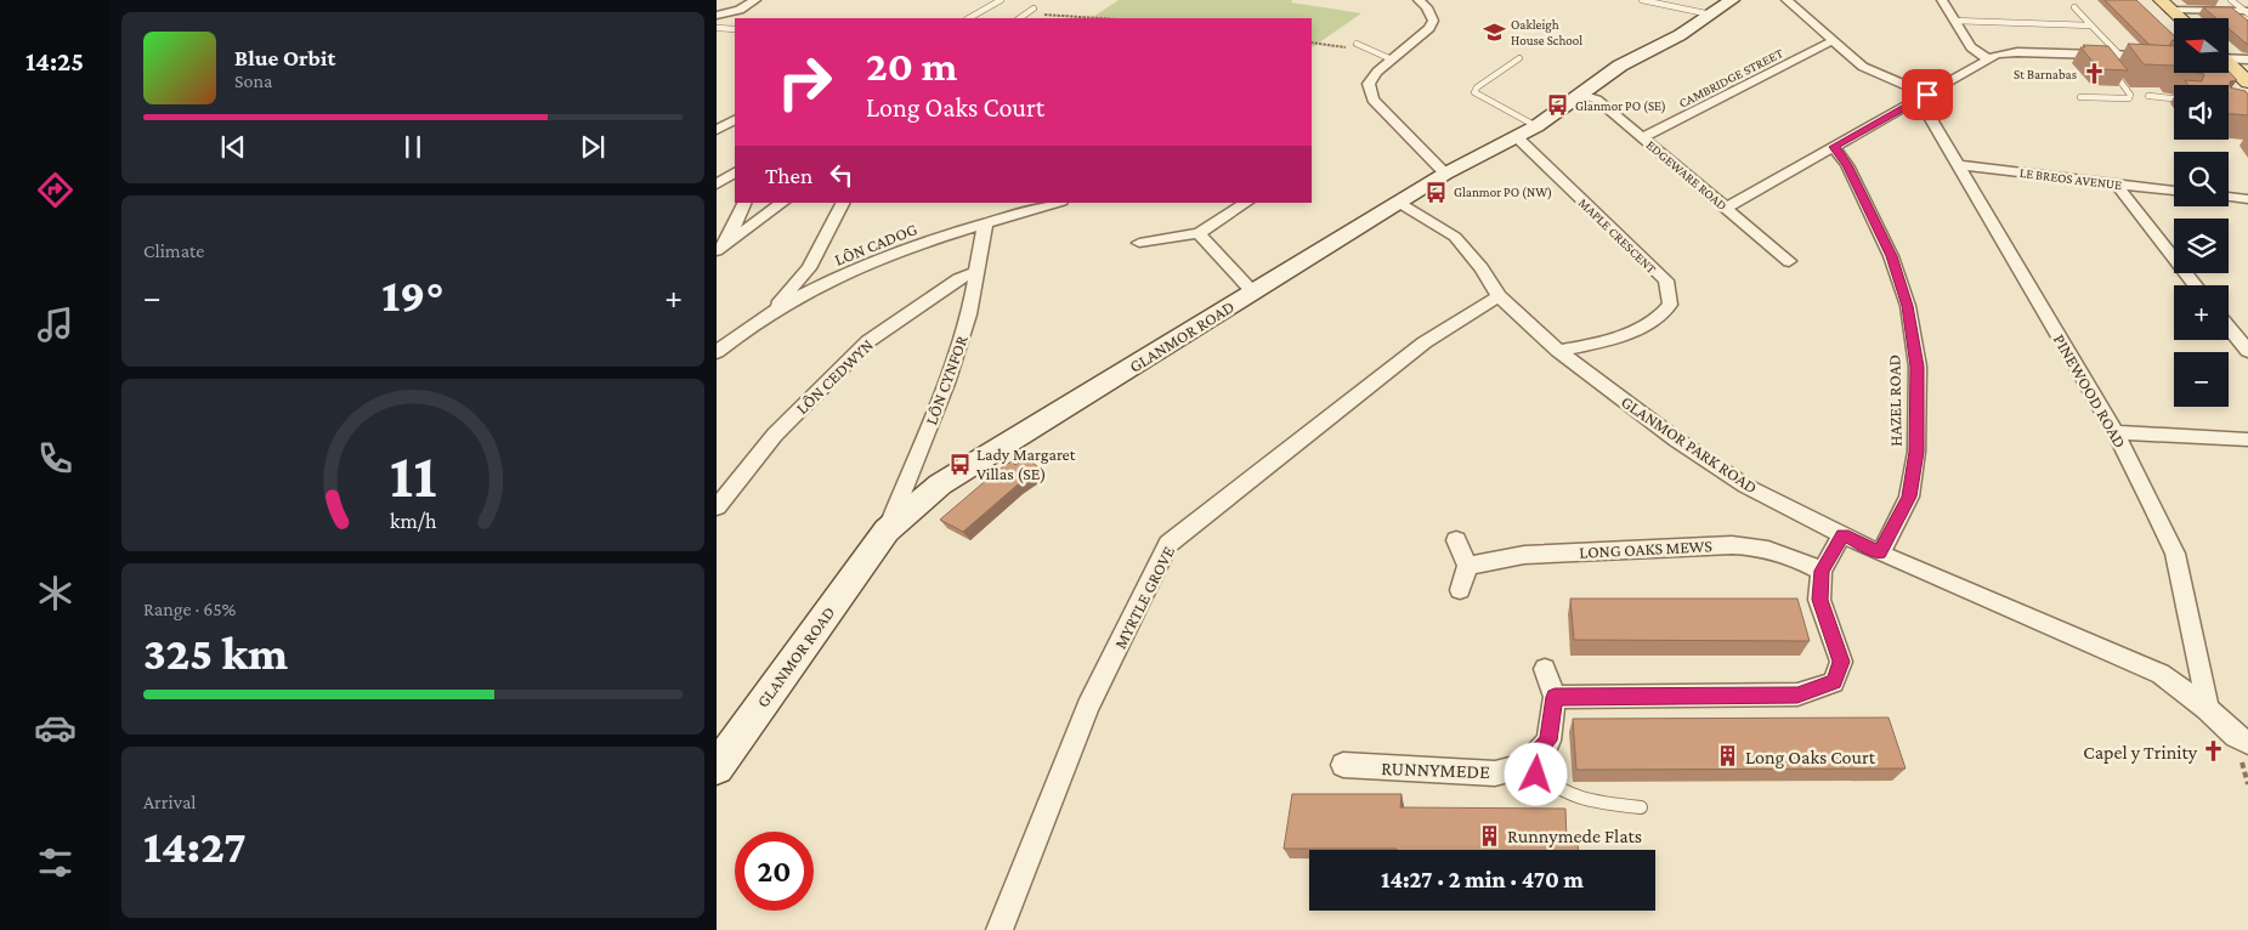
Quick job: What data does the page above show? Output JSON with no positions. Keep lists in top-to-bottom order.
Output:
{
  "streets": {
    "street": [
      "CAMBRIDGE STREET",
      "EDGEWARE ROAD",
      "LE BREOS AVENUE",
      "MAPLE CRESCENT",
      "LÔN CADOG",
      "GLANMOR ROAD",
      "LÔN CEDWYN",
      "LÔN CYNFOR",
      "PINEWOOD ROAD",
      "HAZEL ROAD",
      "GLANMOR PARK ROAD",
      "LONG OAKS MEWS",
      "MYRTLE GROVE",
      "RUNNYMEDE"
    ]
  },
  "crossings": [
    ["CAMBRIDGE STREET", "EDGEWARE ROAD"],
    ["EDGEWARE ROAD", "GLANMOR ROAD"],
    ["LE BREOS AVENUE", "PINEWOOD ROAD"],
    ["MAPLE CRESCENT", "GLANMOR ROAD"],
    ["MAPLE CRESCENT", "GLANMOR PARK ROAD"],
    ["LÔN CADOG", "LÔN CYNFOR"],
    ["GLANMOR ROAD", "LÔN CYNFOR"],
    ["GLANMOR ROAD", "GLANMOR PARK ROAD"],
    ["LÔN CEDWYN", "LÔN CYNFOR"],
    ["PINEWOOD ROAD", "GLANMOR PARK ROAD"],
    ["HAZEL ROAD", "GLANMOR PARK ROAD"],
    ["GLANMOR PARK ROAD", "MYRTLE GROVE"]
  ],
  "places": {
    "school or university": ["Oakleigh House School"],
    "church": ["St Barnabas", "Capel y Trinity"],
    "bus stop": ["Glanmor PO (SE)", "Glanmor PO (NW)", "Lady Margaret Villas (SE)"],
    "building": ["Long Oaks Court", "Runnymede Flats"]
  },
  "north": "left",
  "page": {
    "tabs": "14:25",
    "map_buttons": ["+", "−"],
    "turn": ["20 m", "Long Oaks Court"],
    "song": ["Blue Orbit", "Sona"],
    "then": "Then",
    "tile": [
      "Climate",
      ["Range · 65%", "325 km"],
      ["Arrival", "14:27"]
    ],
    "heat": ["−", "19°", "+"],
    "limit": "20",
    "trip": "14:27 · 2 min · 470 m",
    "gauge": ["11", "km/h"]
  }
}
